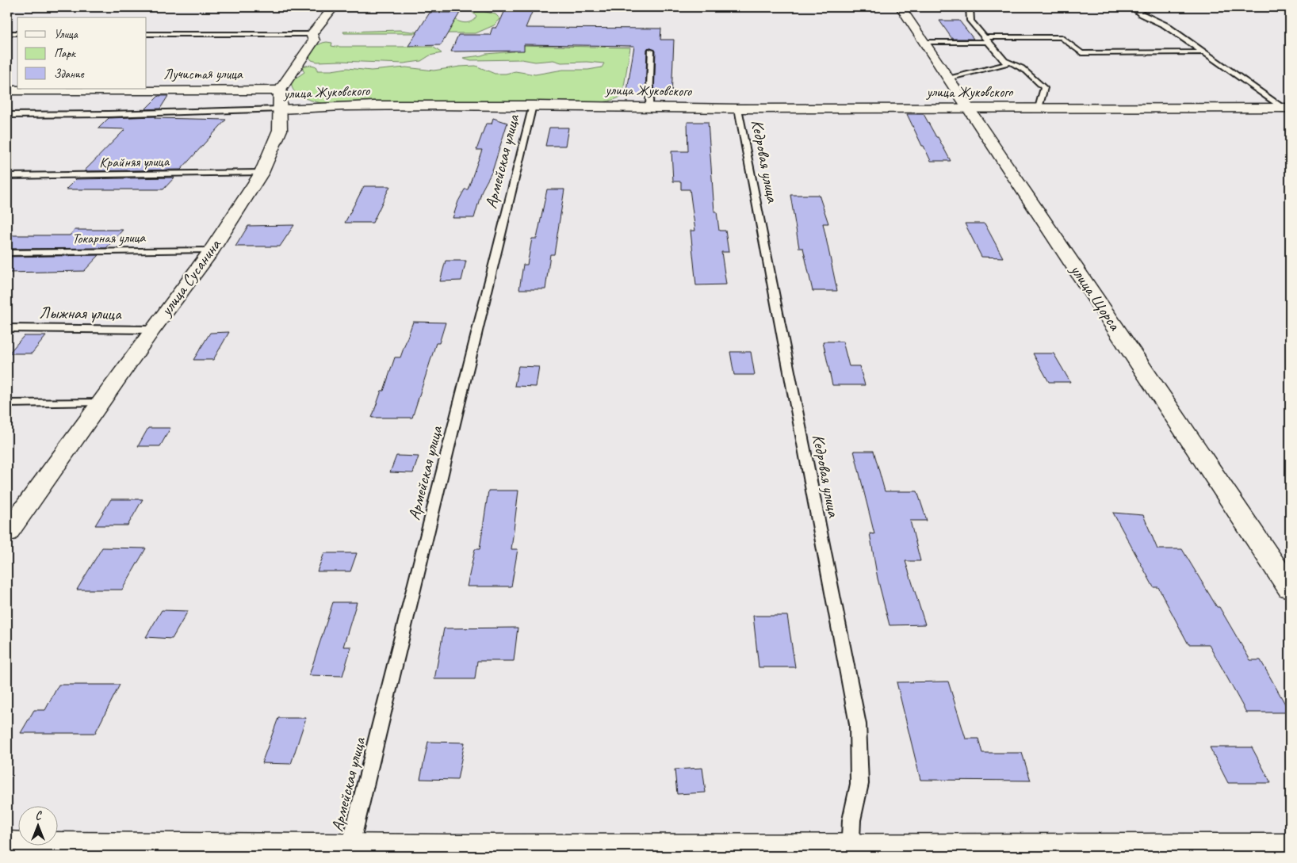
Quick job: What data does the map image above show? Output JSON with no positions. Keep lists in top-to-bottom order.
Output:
{
  "streets": {
    "street": [
      "Лучистая улица",
      "улица Жуковского",
      "улица Сусанина",
      "улица Щорса"
    ],
    "lane": [
      "Кедровая улица",
      "Крайняя улица",
      "Армейская улица",
      "Токарная улица",
      "Лыжная улица"
    ]
  },
  "crossings": [
    ["Лучистая улица", "улица Сусанина"],
    ["улица Жуковского", "Кедровая улица"],
    ["улица Жуковского", "Армейская улица"],
    ["улица Жуковского", "улица Сусанина"],
    ["улица Жуковского", "улица Щорса"],
    ["Крайняя улица", "улица Сусанина"],
    ["Токарная улица", "улица Сусанина"],
    ["улица Сусанина", "Лыжная улица"]
  ],
  "legend": ["Улица", "Парк", "Здание"],
  "north": "top"
}
